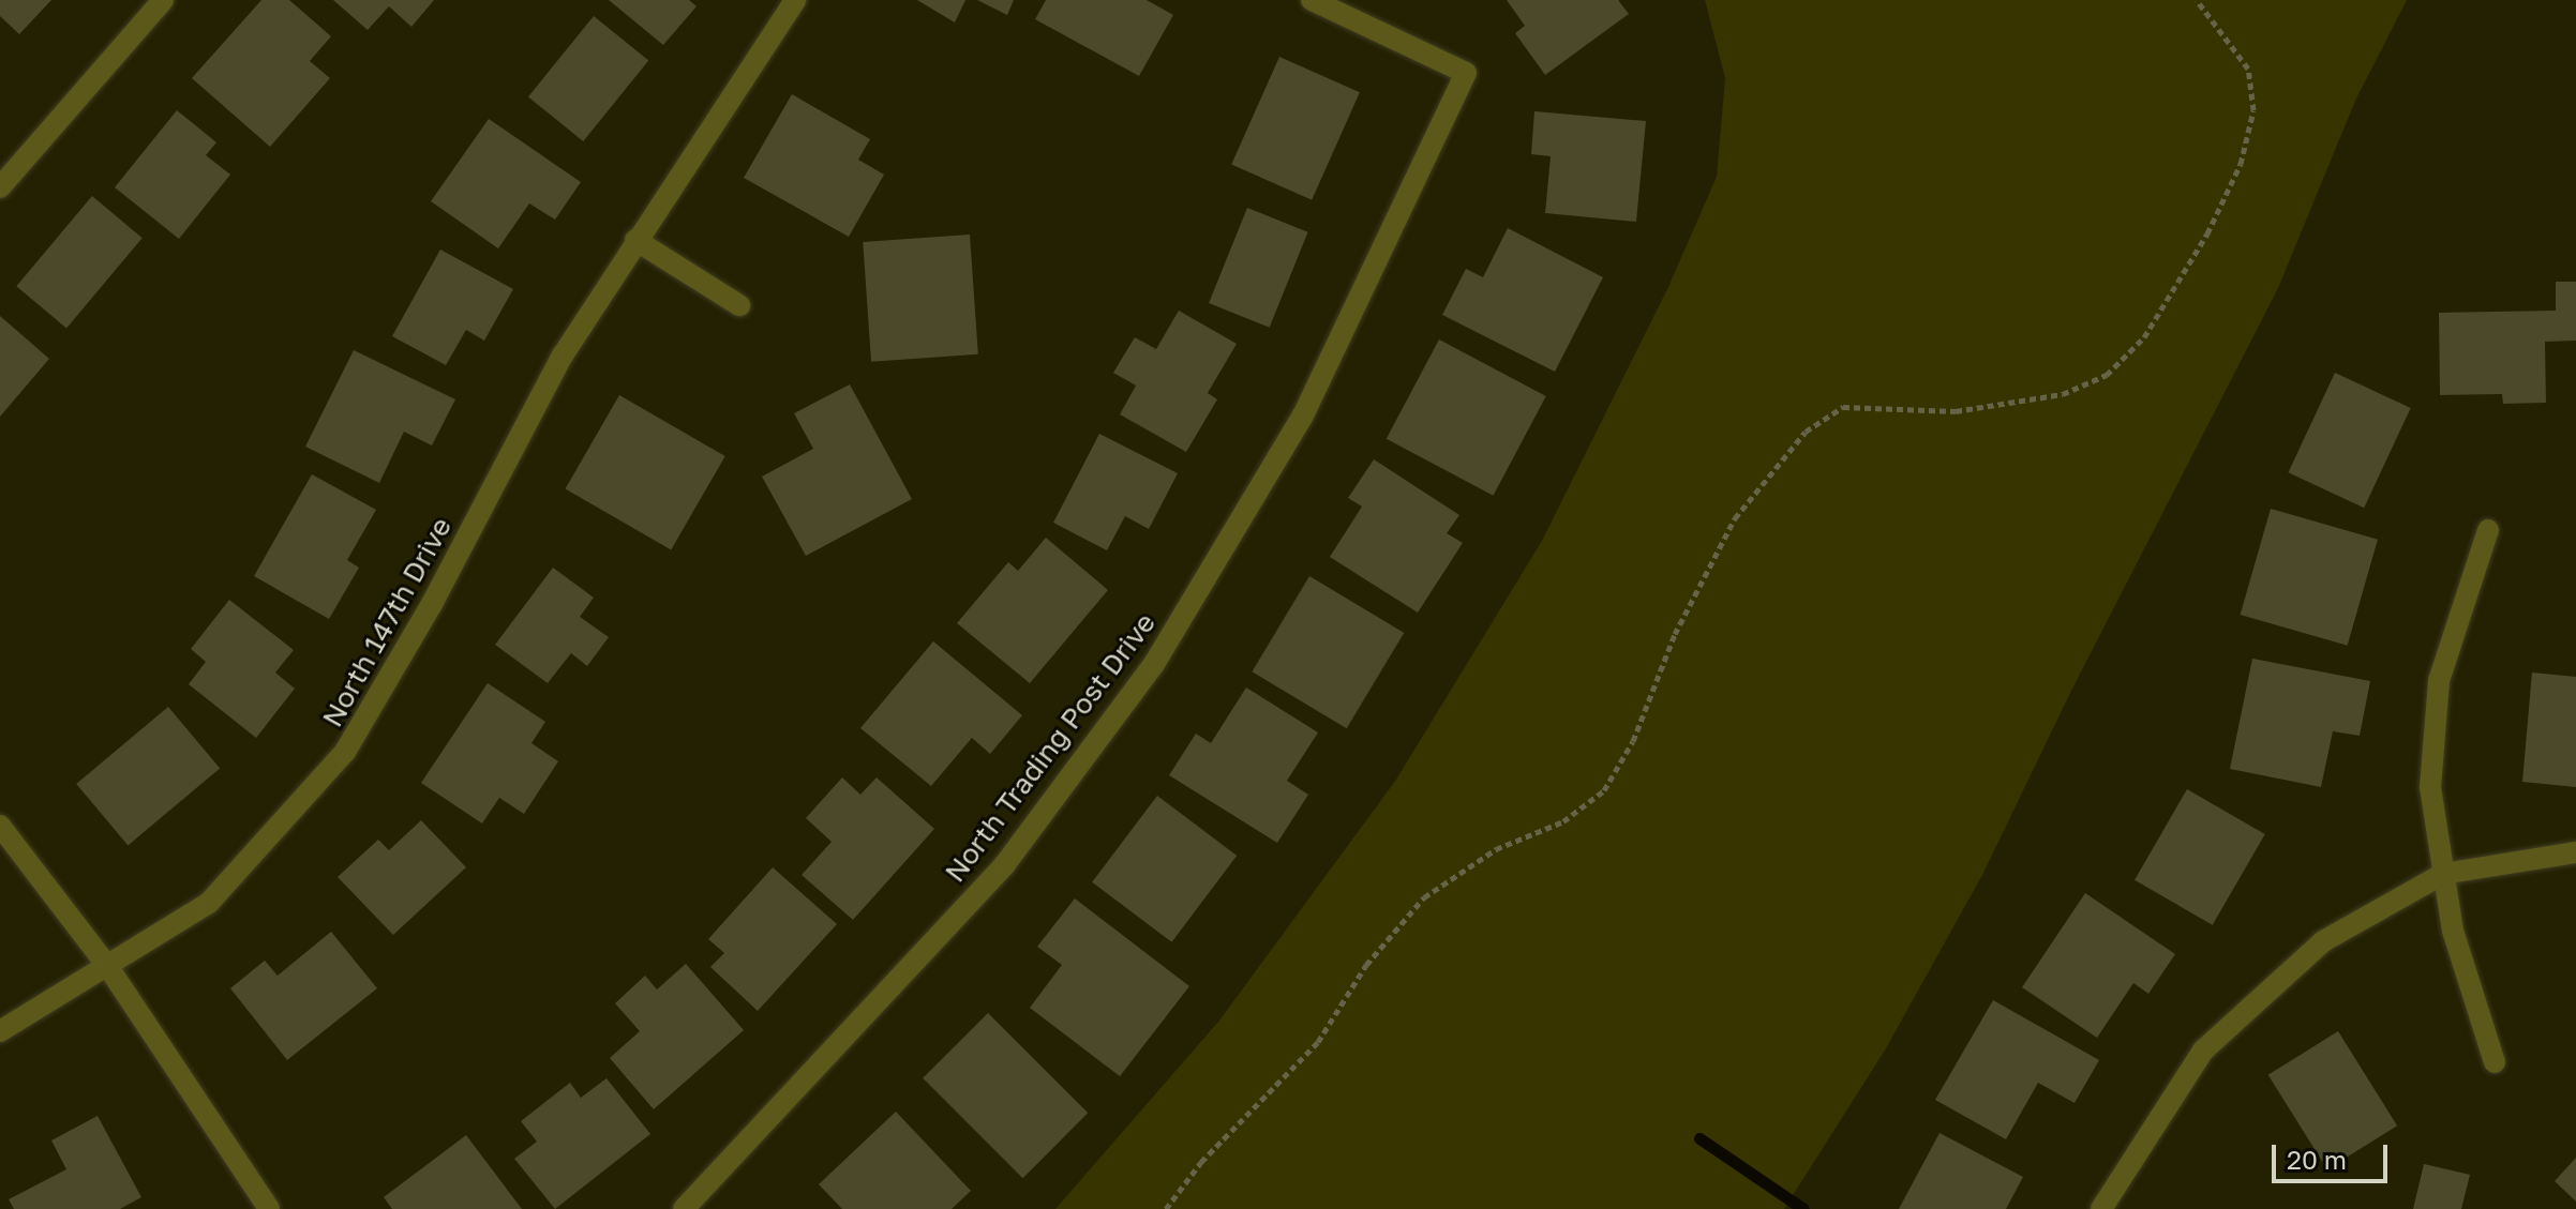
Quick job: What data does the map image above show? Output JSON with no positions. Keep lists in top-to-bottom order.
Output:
{
  "streets": {
    "street": ["North 147th Drive", "North Trading Post Drive"]
  },
  "scale_bar": "20 m"
}
